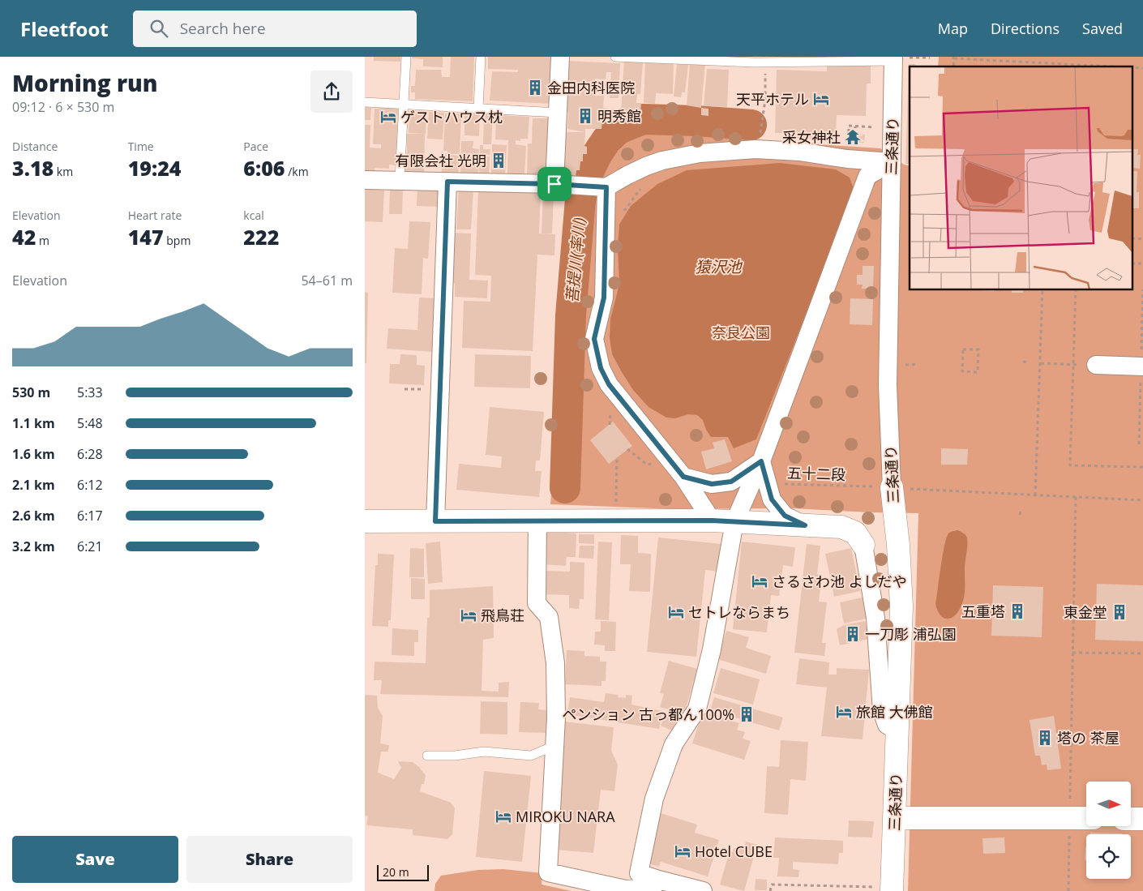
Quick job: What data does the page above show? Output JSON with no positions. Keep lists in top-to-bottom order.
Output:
{
  "streets": {
    "street": ["三条通り"],
    "path": ["五十二段"]
  },
  "water": ["菩提川(率川)", "猿沢池"],
  "parks": ["奈良公園"],
  "places": {
    "building": [
      "金田内科医院",
      "明秀館",
      "有限会社 光明",
      "五重塔",
      "東金堂",
      "一刀彫 浦弘園",
      "ペンション 古っ都ん100%",
      "塔の 茶屋"
    ],
    "hotel": [
      "天平ホテル",
      "ゲストハウス枕",
      "さるさわ池 よしだや",
      "セトレならまち",
      "飛鳥荘",
      "旅館 大佛館",
      "MIROKU NARA",
      "Hotel CUBE"
    ],
    "temple": ["采女神社"]
  },
  "scale_bar": "20 m",
  "north": "right",
  "page": {
    "header": "Fleetfoot",
    "search": "Search here",
    "nav": ["Map", "Directions", "Saved"],
    "heading": ["Morning run", "09:12 · 6 × 530 m"],
    "stats": [
      ["Distance", "3.18 km"],
      ["Time", "19:24"],
      ["Pace", "6:06 /km"],
      ["Elevation", "42 m"],
      ["Heart rate", "147 bpm"],
      ["kcal", "222"]
    ],
    "chart": ["Elevation", "54–61 m"],
    "list": [
      {
        "name": "530 m",
        "note": "5:33"
      },
      {
        "name": "1.1 km",
        "note": "5:48"
      },
      {
        "name": "1.6 km",
        "note": "6:28"
      },
      {
        "name": "2.1 km",
        "note": "6:12"
      },
      {
        "name": "2.6 km",
        "note": "6:17"
      },
      {
        "name": "3.2 km",
        "note": "6:21"
      }
    ],
    "buttons": ["Save", "Share"],
    "scale": "20 m"
  }
}
